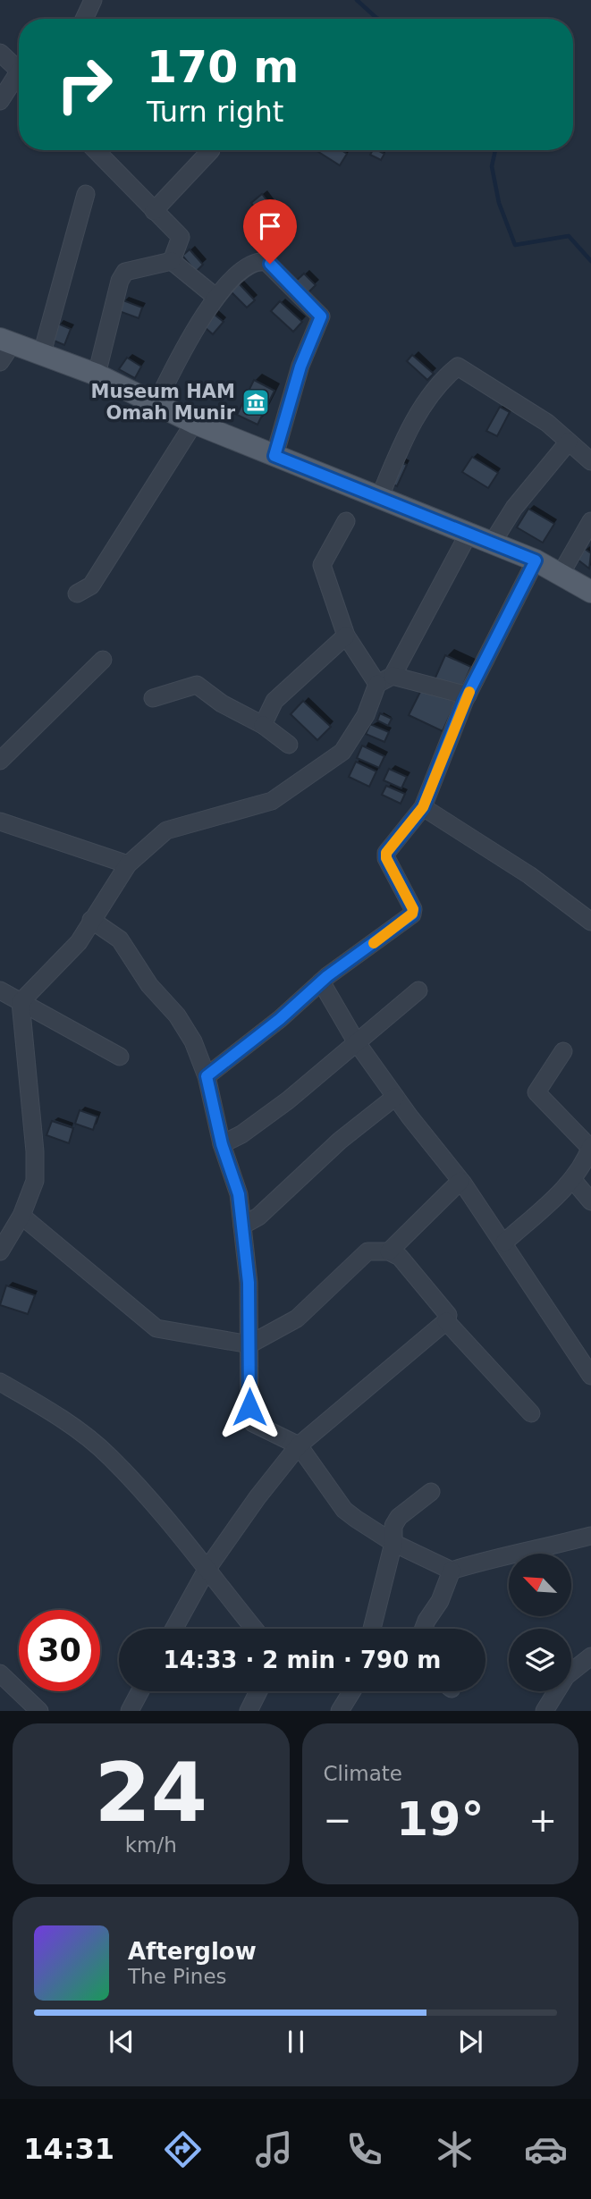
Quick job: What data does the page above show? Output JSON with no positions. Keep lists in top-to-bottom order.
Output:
{
  "places": {
    "museum": ["Museum HAM Omah Munir"]
  },
  "north": "top left",
  "page": {
    "turn": ["170 m", "Turn right"],
    "limit": "30",
    "trip": "14:33 · 2 min · 790 m",
    "tile": [
      ["24", "km/h"],
      "Climate"
    ],
    "heat": ["−", "19°", "+"],
    "song": ["Afterglow", "The Pines"],
    "tabs": "14:31"
  }
}
